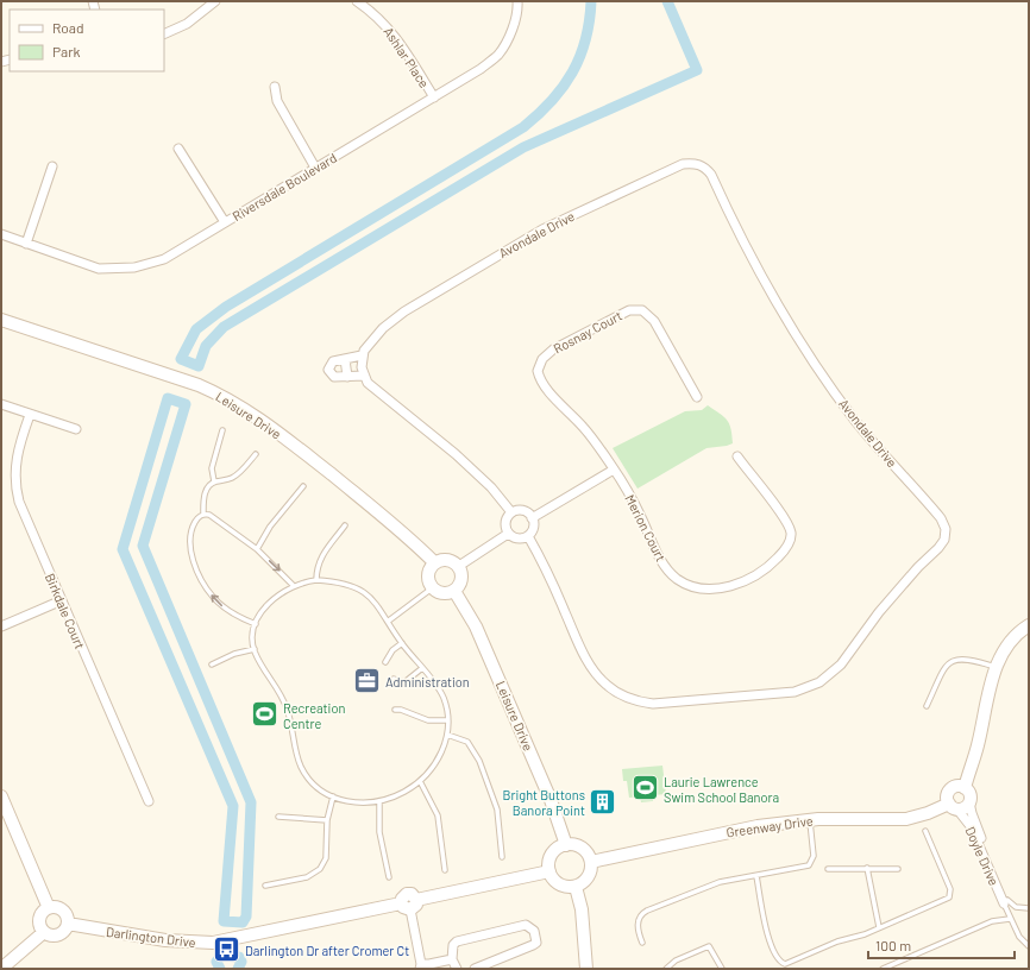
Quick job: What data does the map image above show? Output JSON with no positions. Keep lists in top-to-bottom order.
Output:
{
  "streets": {
    "street": [
      "Ashlar Place",
      "Riversdale Boulevard",
      "Avondale Drive",
      "Rosnay Court",
      "Leisure Drive",
      "Merion Court",
      "Birkdale Court",
      "Greenway Drive",
      "Doyle Drive",
      "Darlington Drive"
    ]
  },
  "crossings": [
    ["Ashlar Place", "Riversdale Boulevard"],
    ["Rosnay Court", "Merion Court"],
    ["Leisure Drive", "Greenway Drive"],
    ["Leisure Drive", "Darlington Drive"],
    ["Greenway Drive", "Doyle Drive"],
    ["Greenway Drive", "Darlington Drive"]
  ],
  "places": {
    "office": ["Administration"],
    "sports": ["Recreation Centre", "Laurie Lawrence Swim School Banora"],
    "building": ["Bright Buttons Banora Point"],
    "bus stop": ["Darlington Dr after Cromer Ct"]
  },
  "legend": ["Road", "Park"],
  "scale_bar": "100 m"
}
